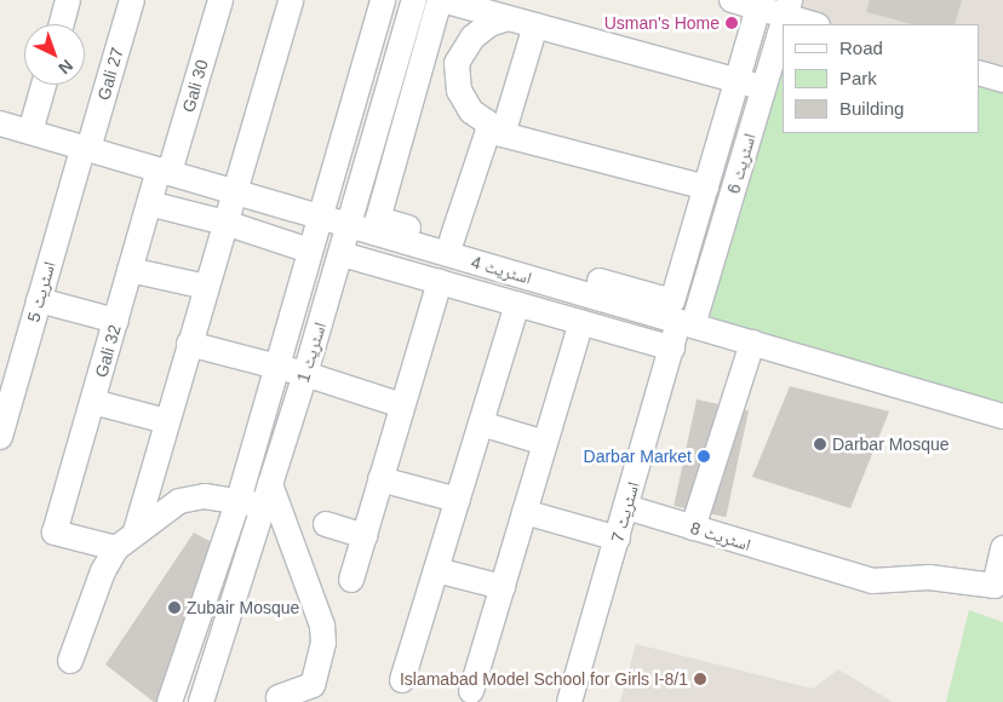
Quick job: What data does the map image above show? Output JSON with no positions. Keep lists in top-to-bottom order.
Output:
{
  "streets": {
    "street": [
      "Gali 27",
      "Gali 30",
      "اسٹریٹ 6",
      "اسٹریٹ 4",
      "اسٹریٹ 5",
      "Gali 32",
      "اسٹریٹ 1",
      "اسٹریٹ 7",
      "اسٹریٹ 8"
    ]
  },
  "crossings": [
    ["Gali 27", "اسٹریٹ 4"],
    ["Gali 27", "اسٹریٹ 5"],
    ["Gali 30", "اسٹریٹ 4"],
    ["Gali 30", "Gali 32"],
    ["اسٹریٹ 6", "اسٹریٹ 4"],
    ["اسٹریٹ 6", "اسٹریٹ 7"],
    ["اسٹریٹ 4", "اسٹریٹ 5"],
    ["اسٹریٹ 4", "Gali 32"],
    ["اسٹریٹ 4", "اسٹریٹ 1"],
    ["اسٹریٹ 4", "اسٹریٹ 7"],
    ["اسٹریٹ 7", "اسٹریٹ 8"]
  ],
  "places": [
    "Usman's Home",
    "Darbar Mosque",
    "Darbar Market",
    "Zubair Mosque",
    "Islamabad Model School for Girls I-8/1"
  ],
  "legend": ["Road", "Park", "Building"],
  "north": "bottom right"
}
